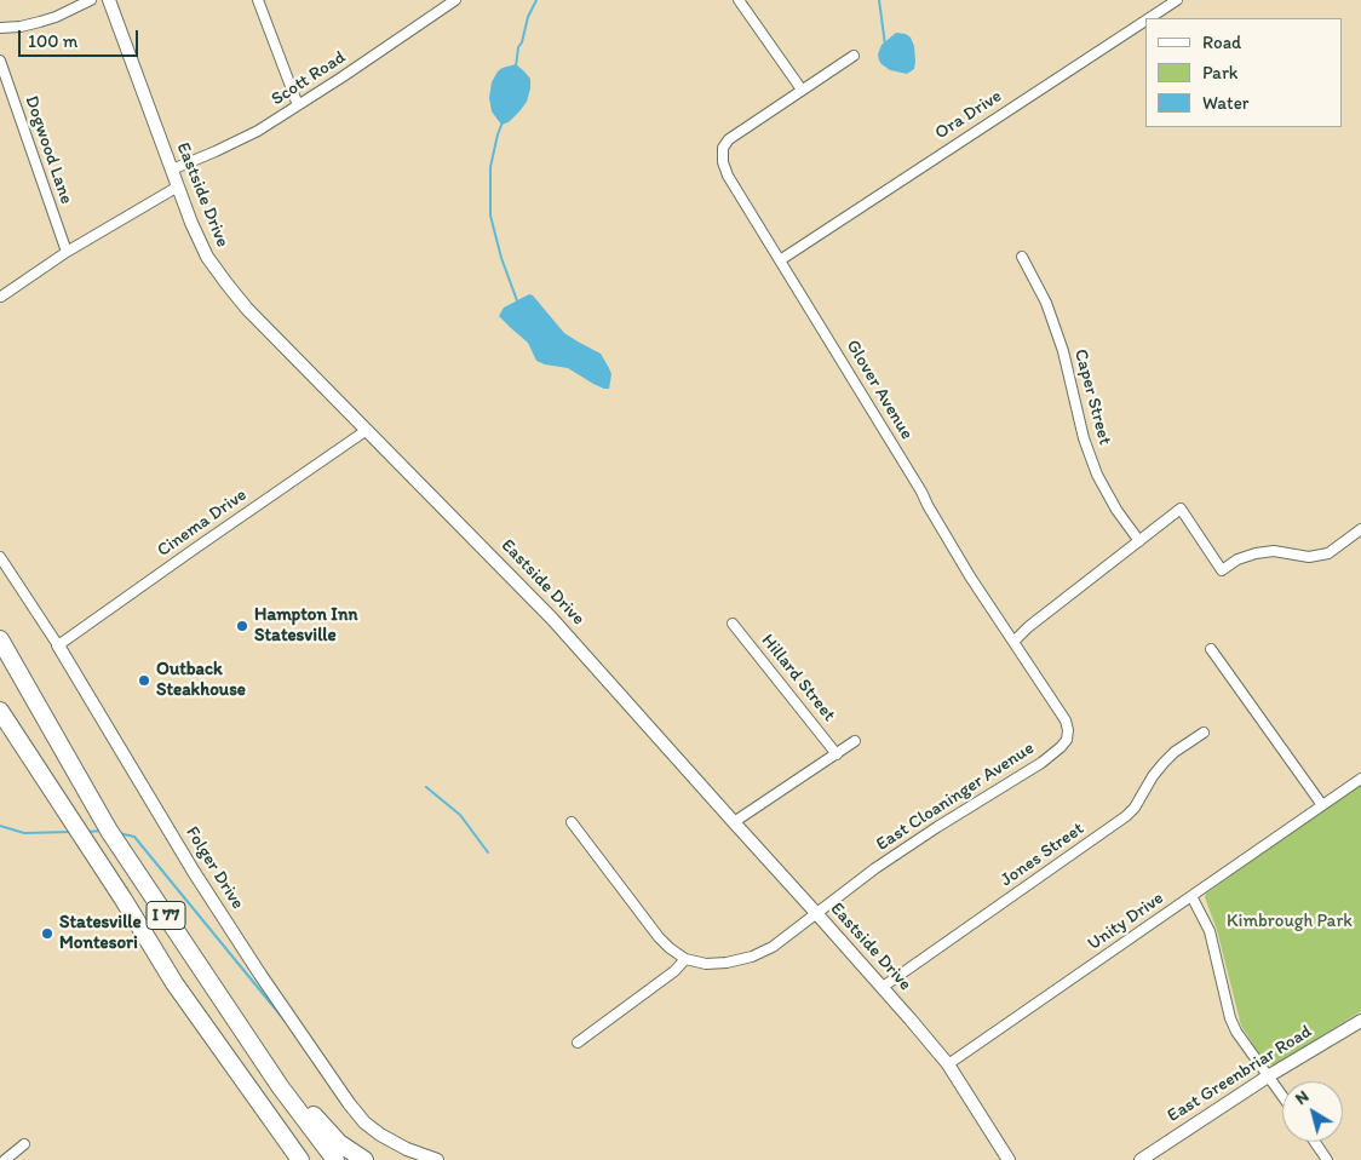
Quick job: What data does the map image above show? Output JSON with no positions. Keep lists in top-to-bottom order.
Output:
{
  "streets": {
    "highway": ["I 77"],
    "street": [
      "Scott Road",
      "Ora Drive",
      "Dogwood Lane",
      "Eastside Drive",
      "Glover Avenue",
      "Caper Street",
      "Cinema Drive",
      "Hillard Street",
      "East Cloaninger Avenue",
      "Jones Street",
      "Folger Drive",
      "Unity Drive",
      "East Greenbriar Road"
    ]
  },
  "crossings": [
    ["Scott Road", "Eastside Drive"],
    ["Ora Drive", "Glover Avenue"],
    ["Eastside Drive", "Cinema Drive"],
    ["Eastside Drive", "East Cloaninger Avenue"],
    ["Eastside Drive", "Jones Street"],
    ["Eastside Drive", "Unity Drive"],
    ["Glover Avenue", "East Cloaninger Avenue"],
    ["Cinema Drive", "Folger Drive"]
  ],
  "parks": ["Kimbrough Park"],
  "places": ["Hampton Inn Statesville", "Outback Steakhouse", "Statesville Montesori"],
  "legend": ["Road", "Park", "Water"],
  "scale_bar": "100 m",
  "north": "top left"
}
